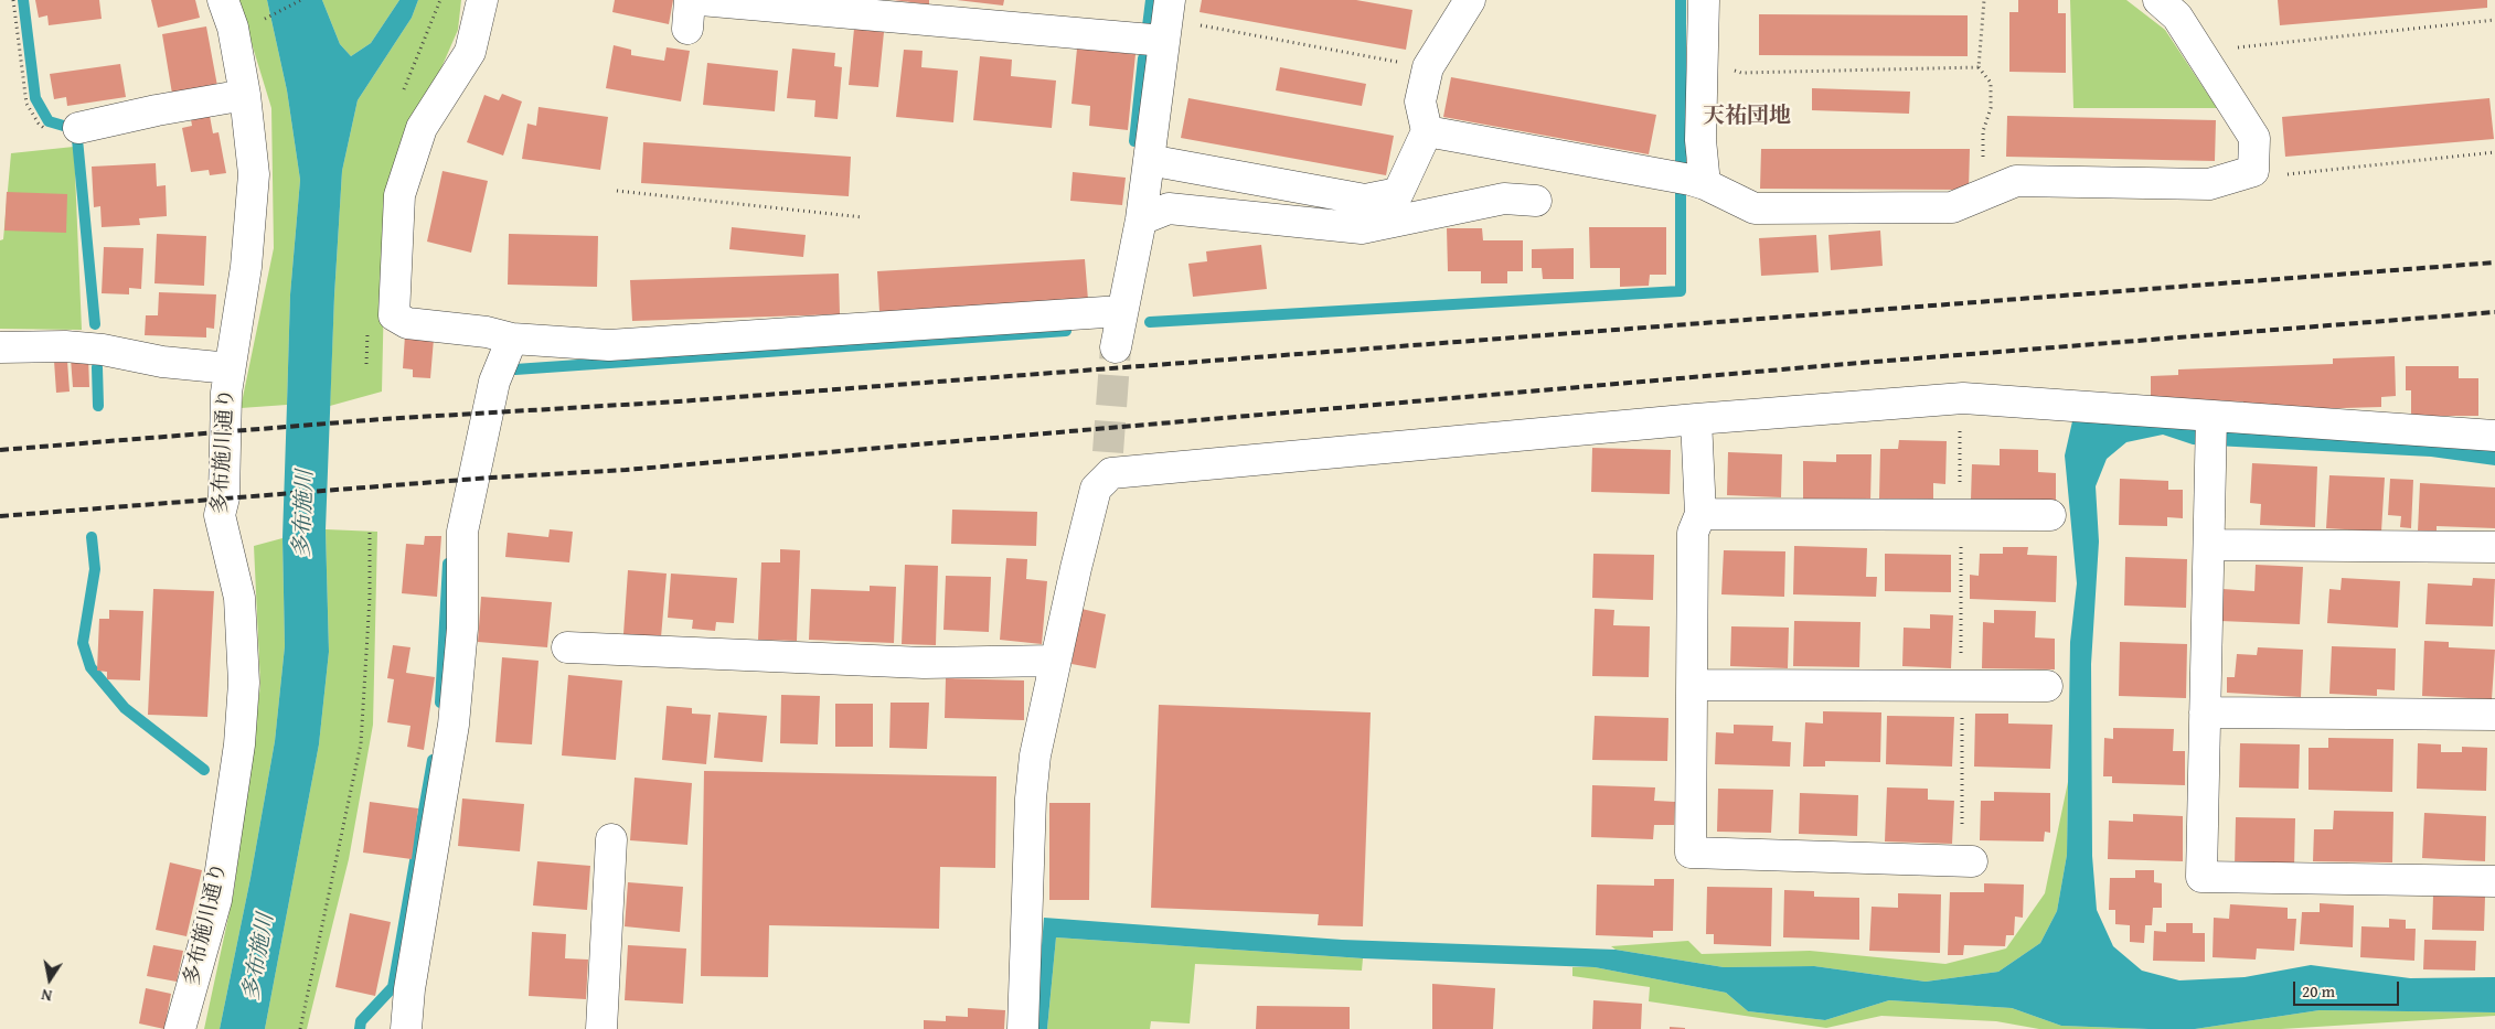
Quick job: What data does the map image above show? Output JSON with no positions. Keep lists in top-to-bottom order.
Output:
{
  "streets": {
    "street": ["多布施川通り"]
  },
  "districts": ["天祐団地"],
  "water": ["多布施川"],
  "scale_bar": "20 m",
  "north": "bottom"
}
